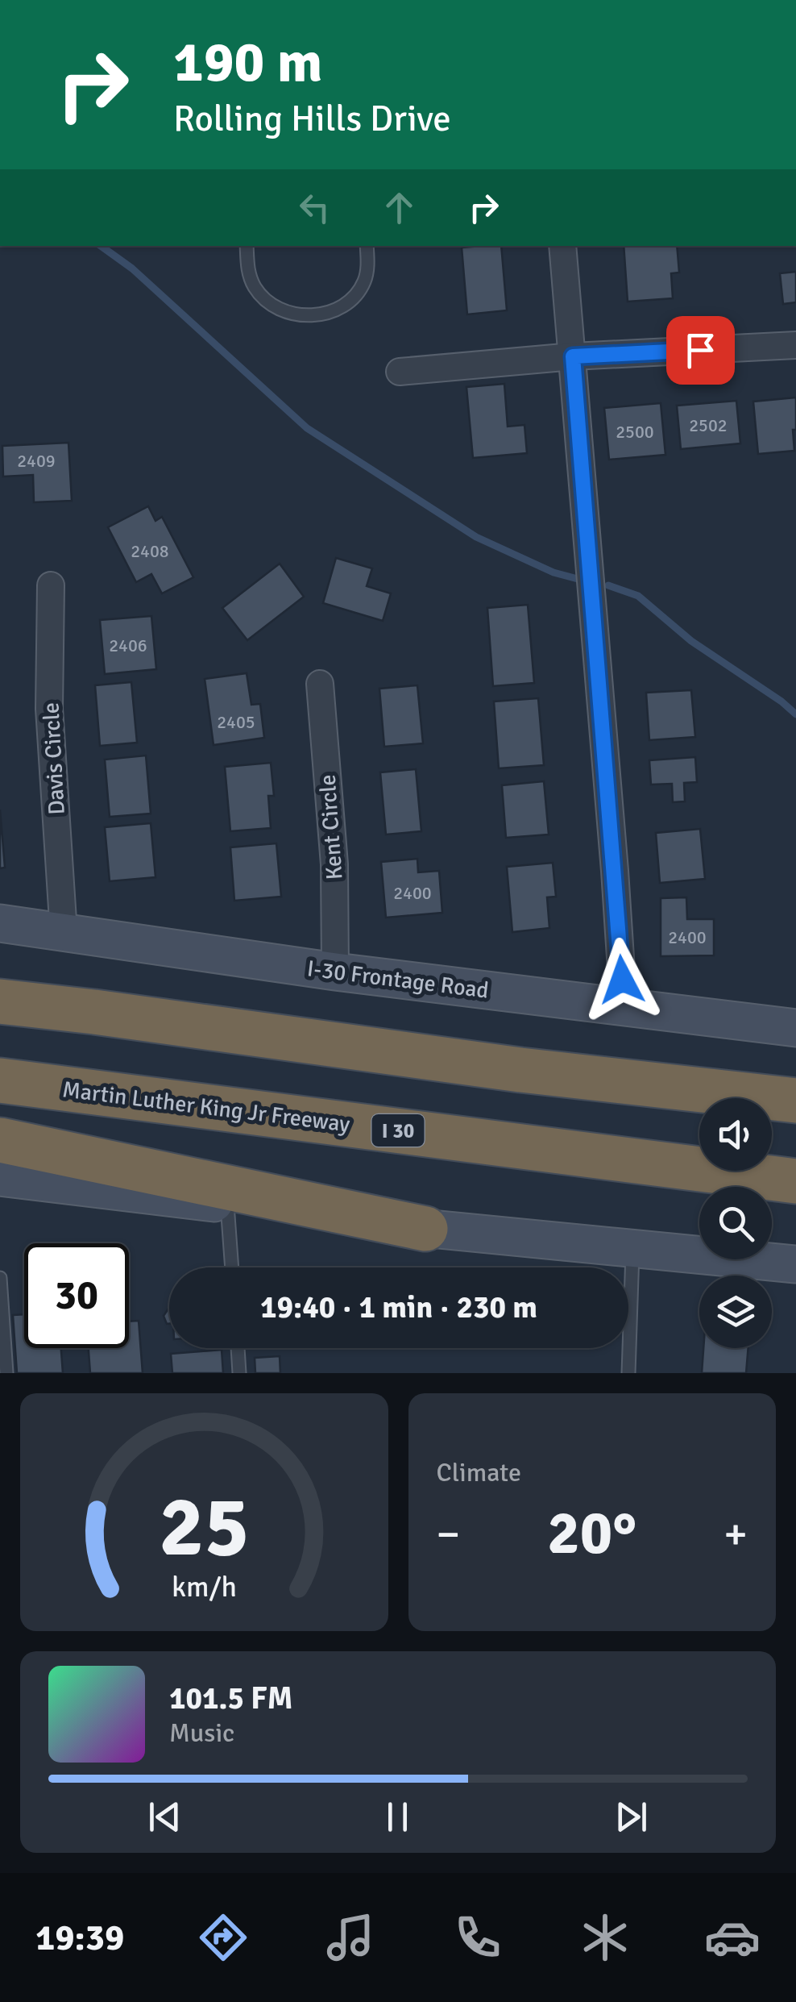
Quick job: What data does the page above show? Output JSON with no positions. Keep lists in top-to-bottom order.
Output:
{
  "streets": {
    "highway": ["Martin Luther King Jr Freeway", "I 30"],
    "main road": ["I-30 Frontage Road"],
    "street": ["Davis Circle", "Kent Circle"]
  },
  "crossings": [
    ["Davis Circle", "I-30 Frontage Road"],
    ["Kent Circle", "I-30 Frontage Road"]
  ],
  "house_numbers": [
    "2502",
    "2500",
    "2409",
    "2408",
    "2406",
    "2405",
    "2400",
    "2400"
  ],
  "page": {
    "turn": ["190 m", "Rolling Hills Drive"],
    "limit": "30",
    "trip": "19:40 · 1 min · 230 m",
    "tile": "Climate",
    "heat": ["−", "20°", "+"],
    "song": ["101.5 FM", "Music"],
    "tabs": "19:39",
    "gauge": ["25", "km/h"]
  }
}
